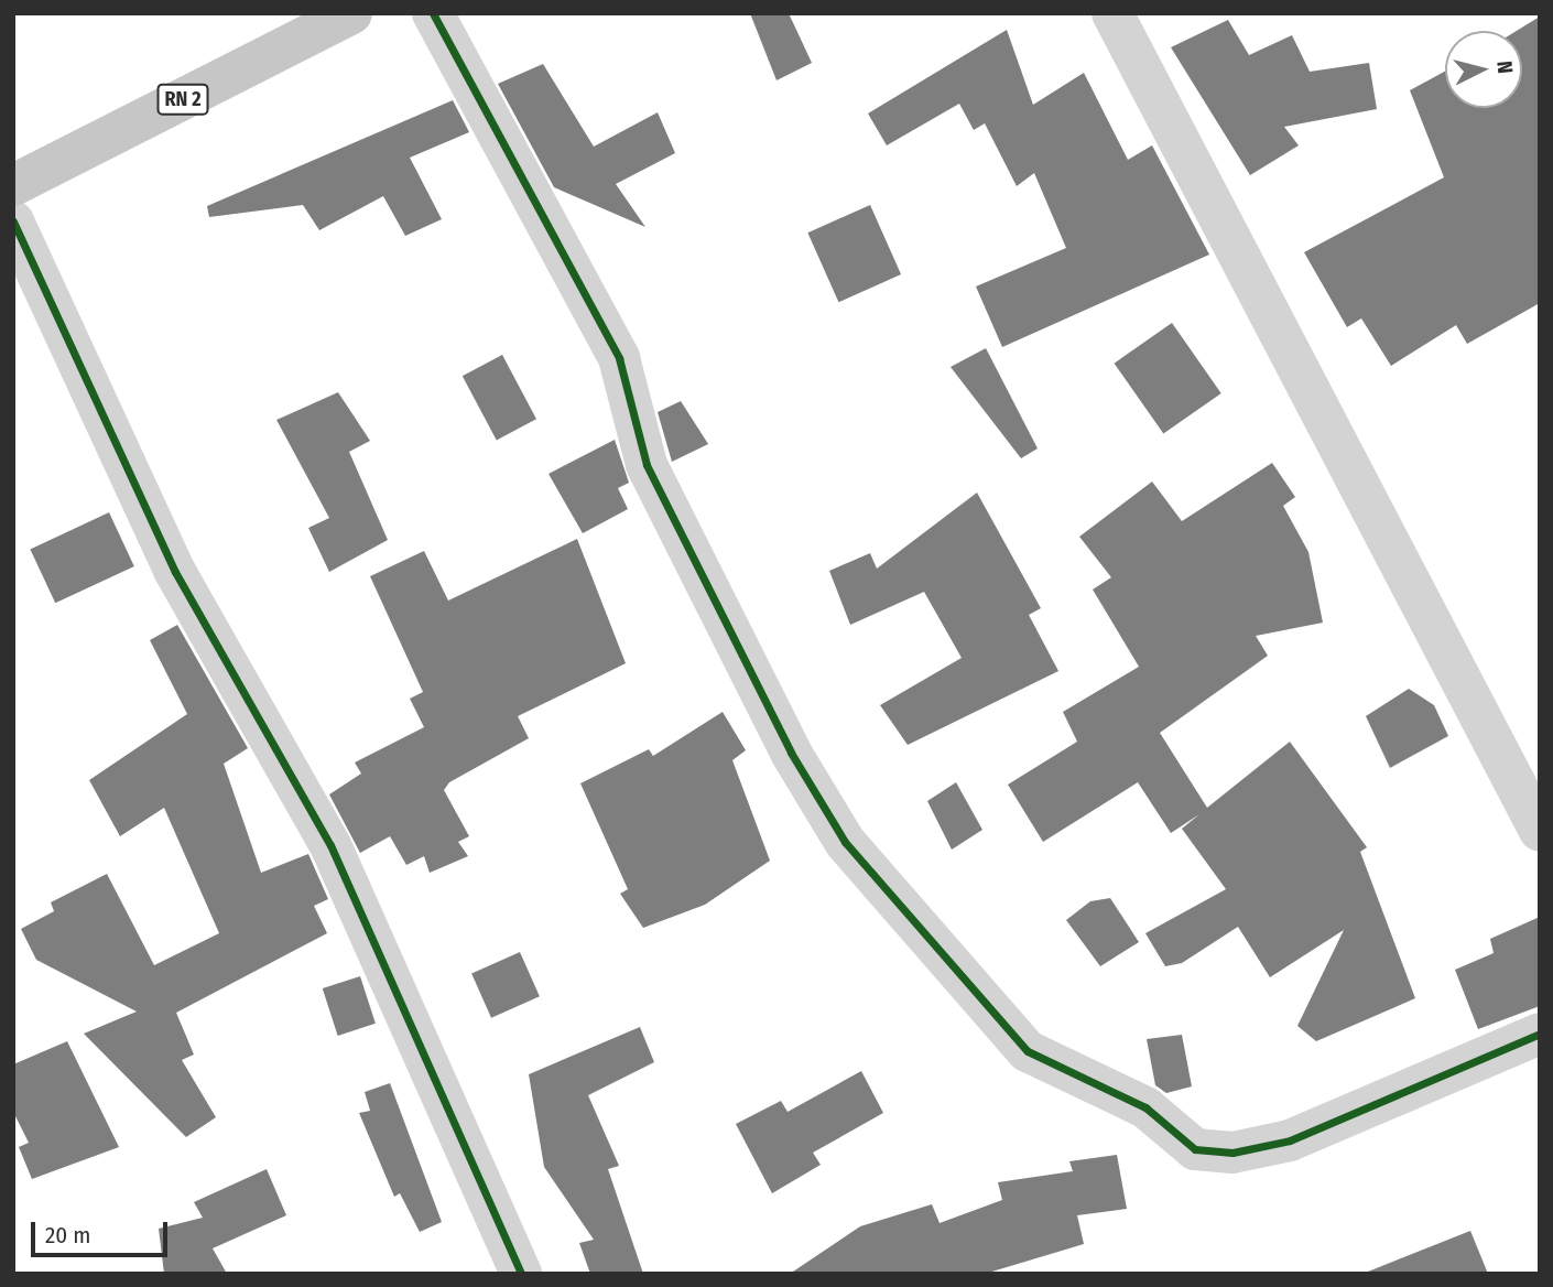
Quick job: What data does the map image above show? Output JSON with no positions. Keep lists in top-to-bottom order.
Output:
{
  "streets": {
    "main road": ["RN 2"]
  },
  "scale_bar": "20 m",
  "north": "right"
}
